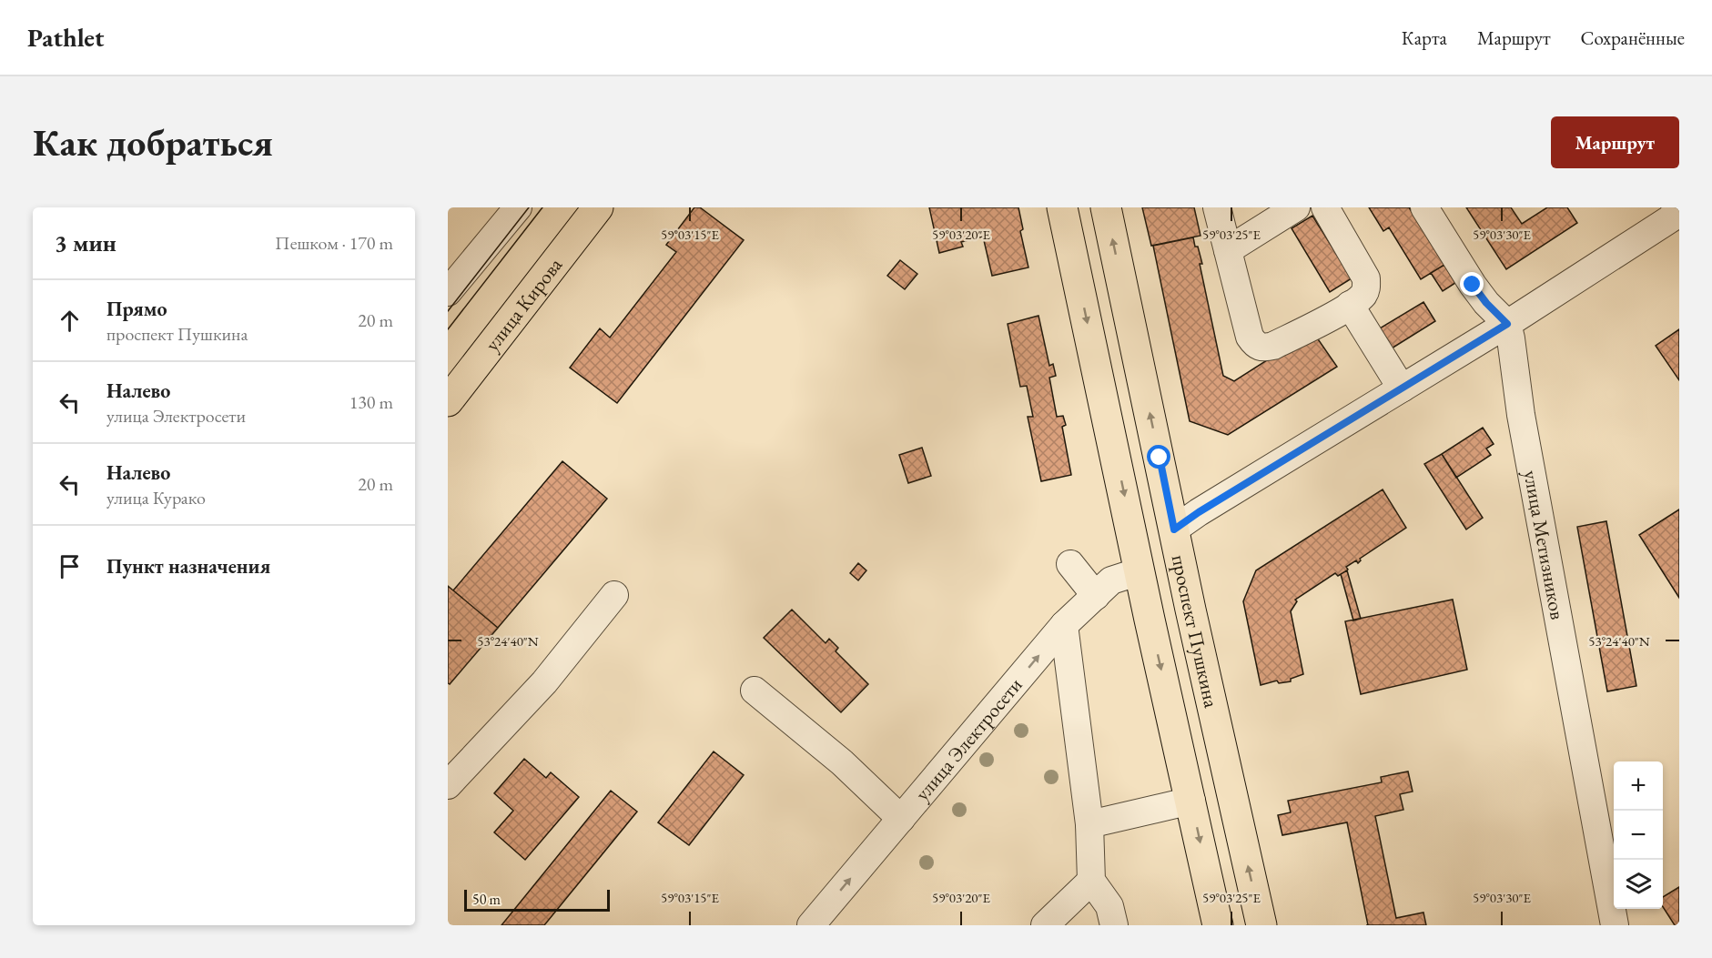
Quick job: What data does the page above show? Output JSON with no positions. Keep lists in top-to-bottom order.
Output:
{
  "streets": {
    "main road": ["улица Кирова", "проспект Пушкина"],
    "street": ["улица Метизников", "улица Электросети"]
  },
  "crossings": [
    ["проспект Пушкина", "улица Электросети"]
  ],
  "one_way": ["улица Электросети"],
  "scale_bar": "50 m",
  "page": {
    "header": "Pathlet",
    "nav": ["Карта", "Маршрут", "Сохранённые"],
    "buttons": "Маршрут",
    "title": "Как добраться",
    "heading": ["3 мин", "Пешком · 170 m"],
    "list": [
      ["Прямо", "проспект Пушкина", "20 m"],
      ["Налево", "улица Электросети", "130 m"],
      ["Налево", "улица Курако", "20 m"],
      "Пункт назначения"
    ],
    "map_buttons": ["+", "−"],
    "scale": "50 m"
  },
  "coordinates": [
    "59°03'15\"E",
    "59°03'20\"E",
    "59°03'25\"E",
    "59°03'30\"E",
    "53°24'40\"N"
  ]
}
